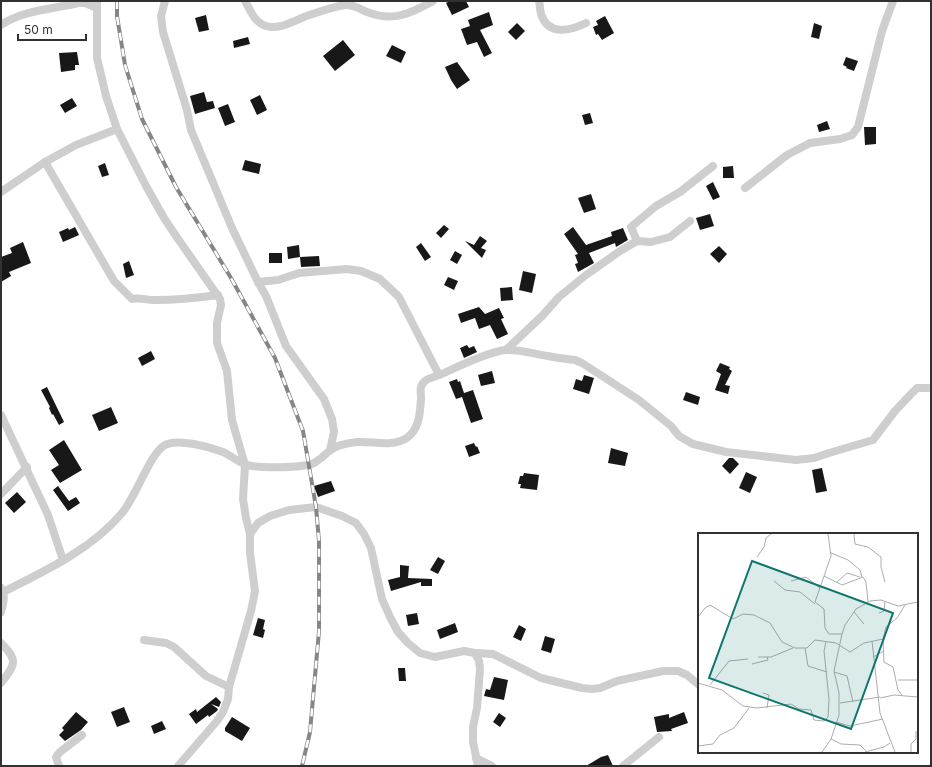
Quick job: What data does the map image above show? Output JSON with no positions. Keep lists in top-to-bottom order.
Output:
{
  "scale_bar": "50 m"
}
